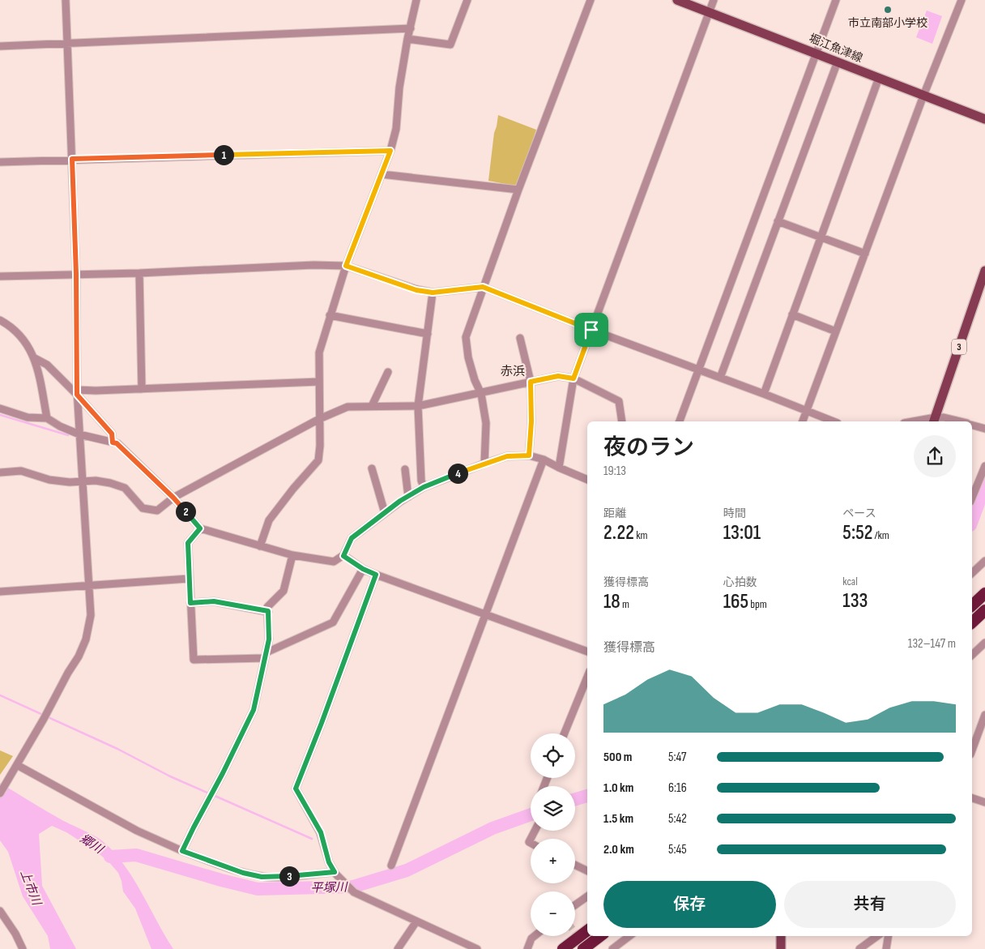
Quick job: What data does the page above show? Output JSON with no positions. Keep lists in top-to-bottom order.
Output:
{
  "streets": {
    "main road": ["堀江魚津線", "3"]
  },
  "districts": ["赤浜"],
  "water": ["郷川", "上市川", "平塚川"],
  "places": ["市立南部小学校"],
  "page": {
    "pins": [
      "1",
      "4",
      "2",
      "3"
    ],
    "heading": ["夜のラン", "19:13"],
    "stats": [
      ["距離", "2.22 km"],
      ["時間", "13:01"],
      ["ペース", "5:52 /km"],
      ["獲得標高", "18 m"],
      ["心拍数", "165 bpm"],
      ["kcal", "133"]
    ],
    "chart": ["獲得標高", "132–147 m"],
    "map_buttons": ["+", "−"],
    "list": [
      {
        "name": "500 m",
        "note": "5:47"
      },
      {
        "name": "1.0 km",
        "note": "6:16"
      },
      {
        "name": "1.5 km",
        "note": "5:42"
      },
      {
        "name": "2.0 km",
        "note": "5:45"
      }
    ],
    "buttons": ["保存", "共有"]
  }
}
